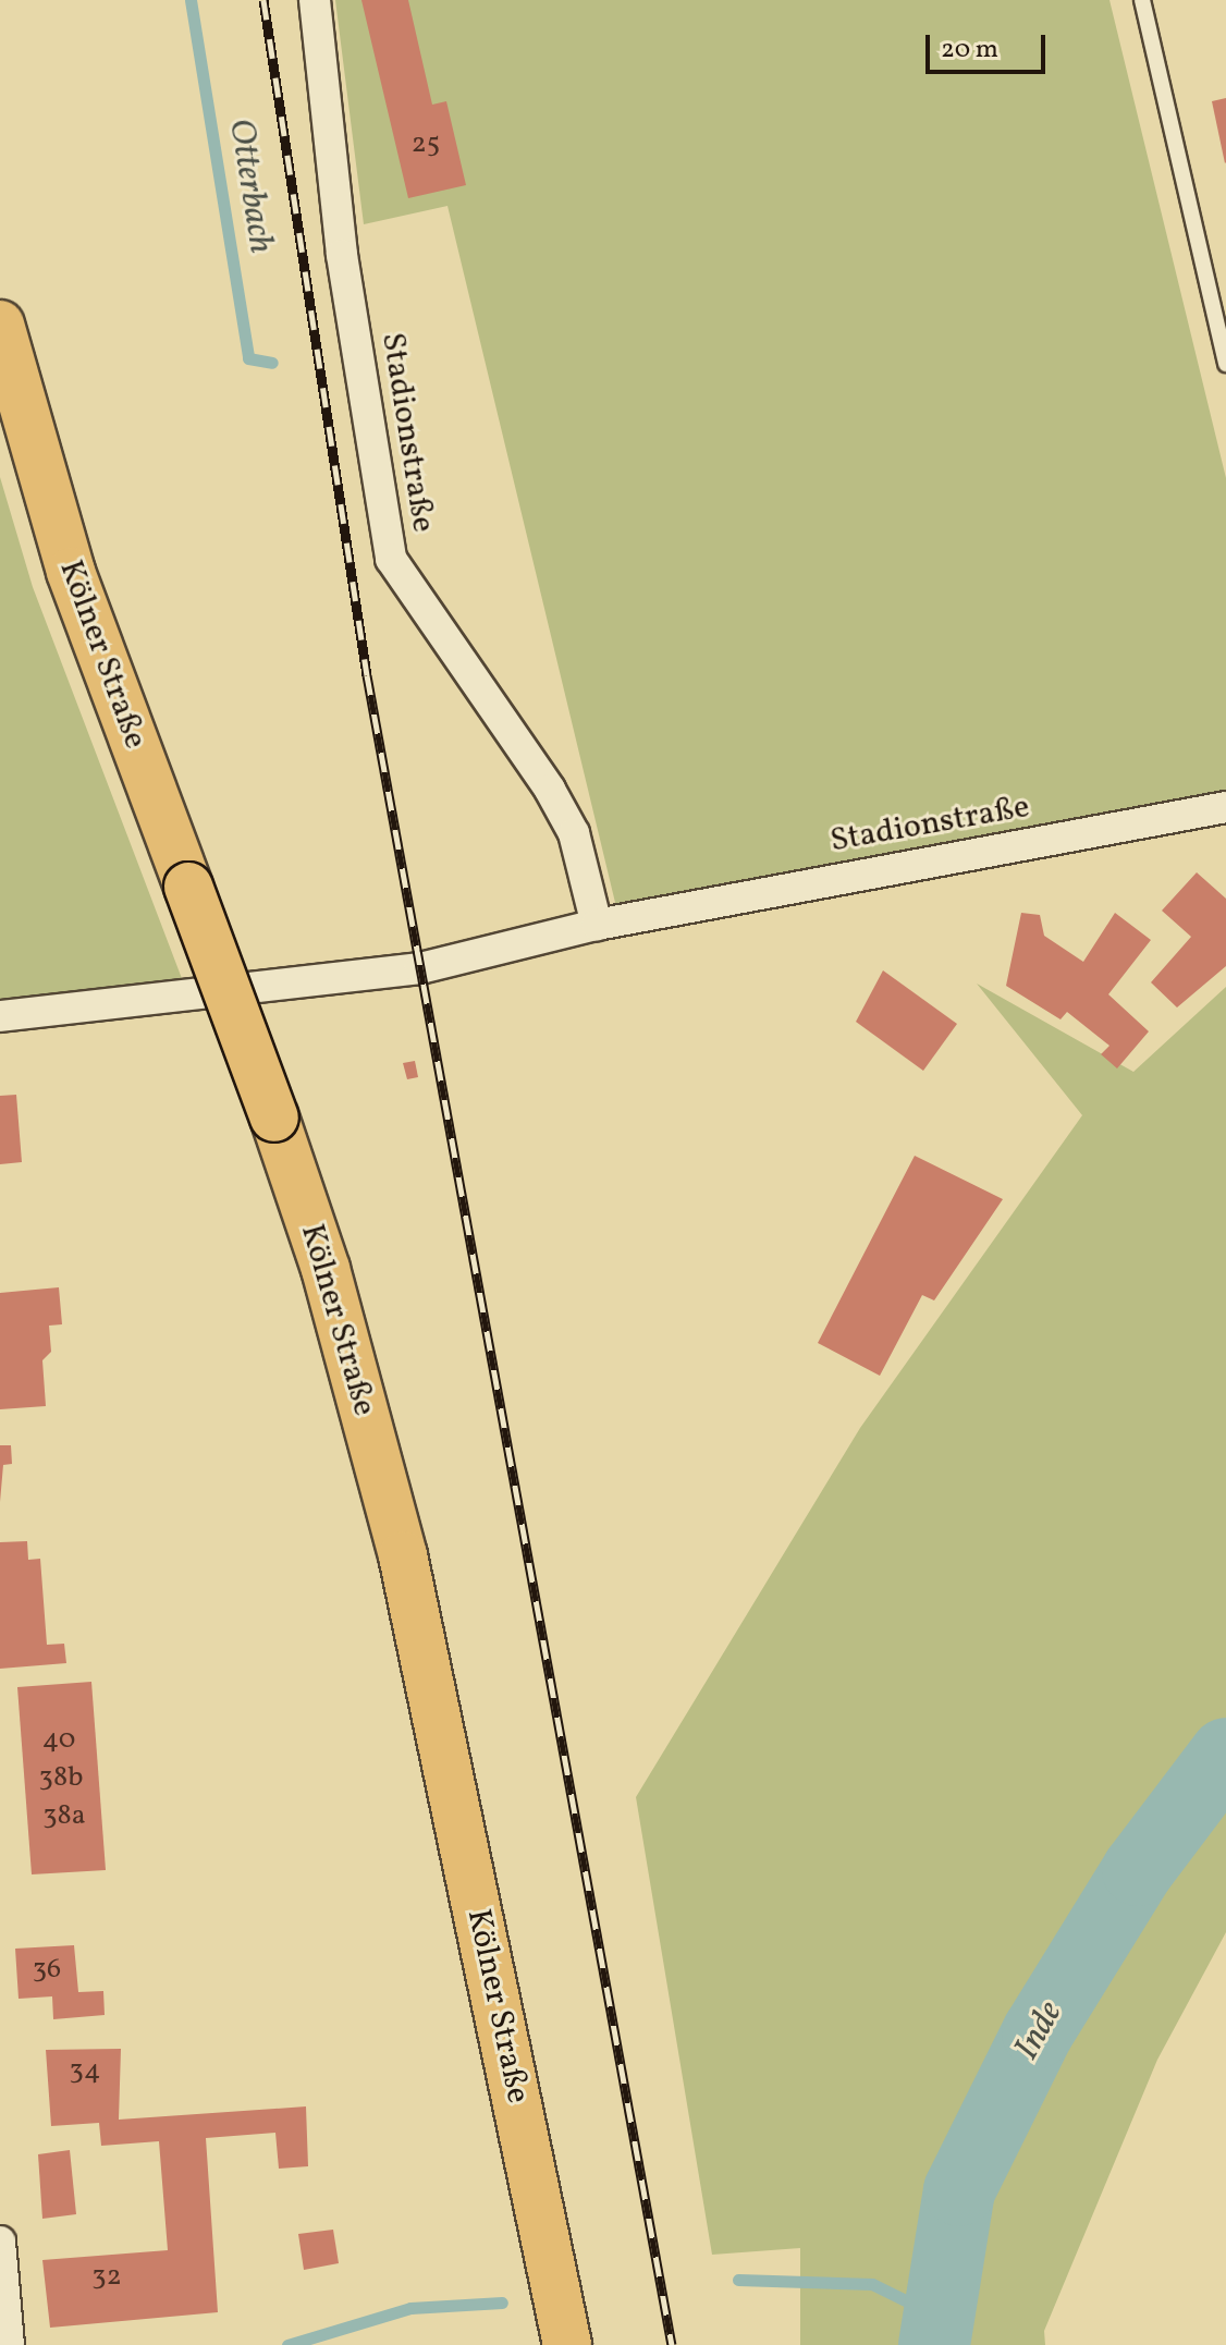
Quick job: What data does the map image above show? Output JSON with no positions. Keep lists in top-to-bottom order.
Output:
{
  "streets": {
    "main road": ["Kölner Straße"],
    "street": ["Stadionstraße"]
  },
  "water": ["Otterbach", "Inde"],
  "house_numbers": [
    "25",
    "40",
    "38b",
    "38a",
    "36",
    "34",
    "32"
  ],
  "scale_bar": "20 m"
}
